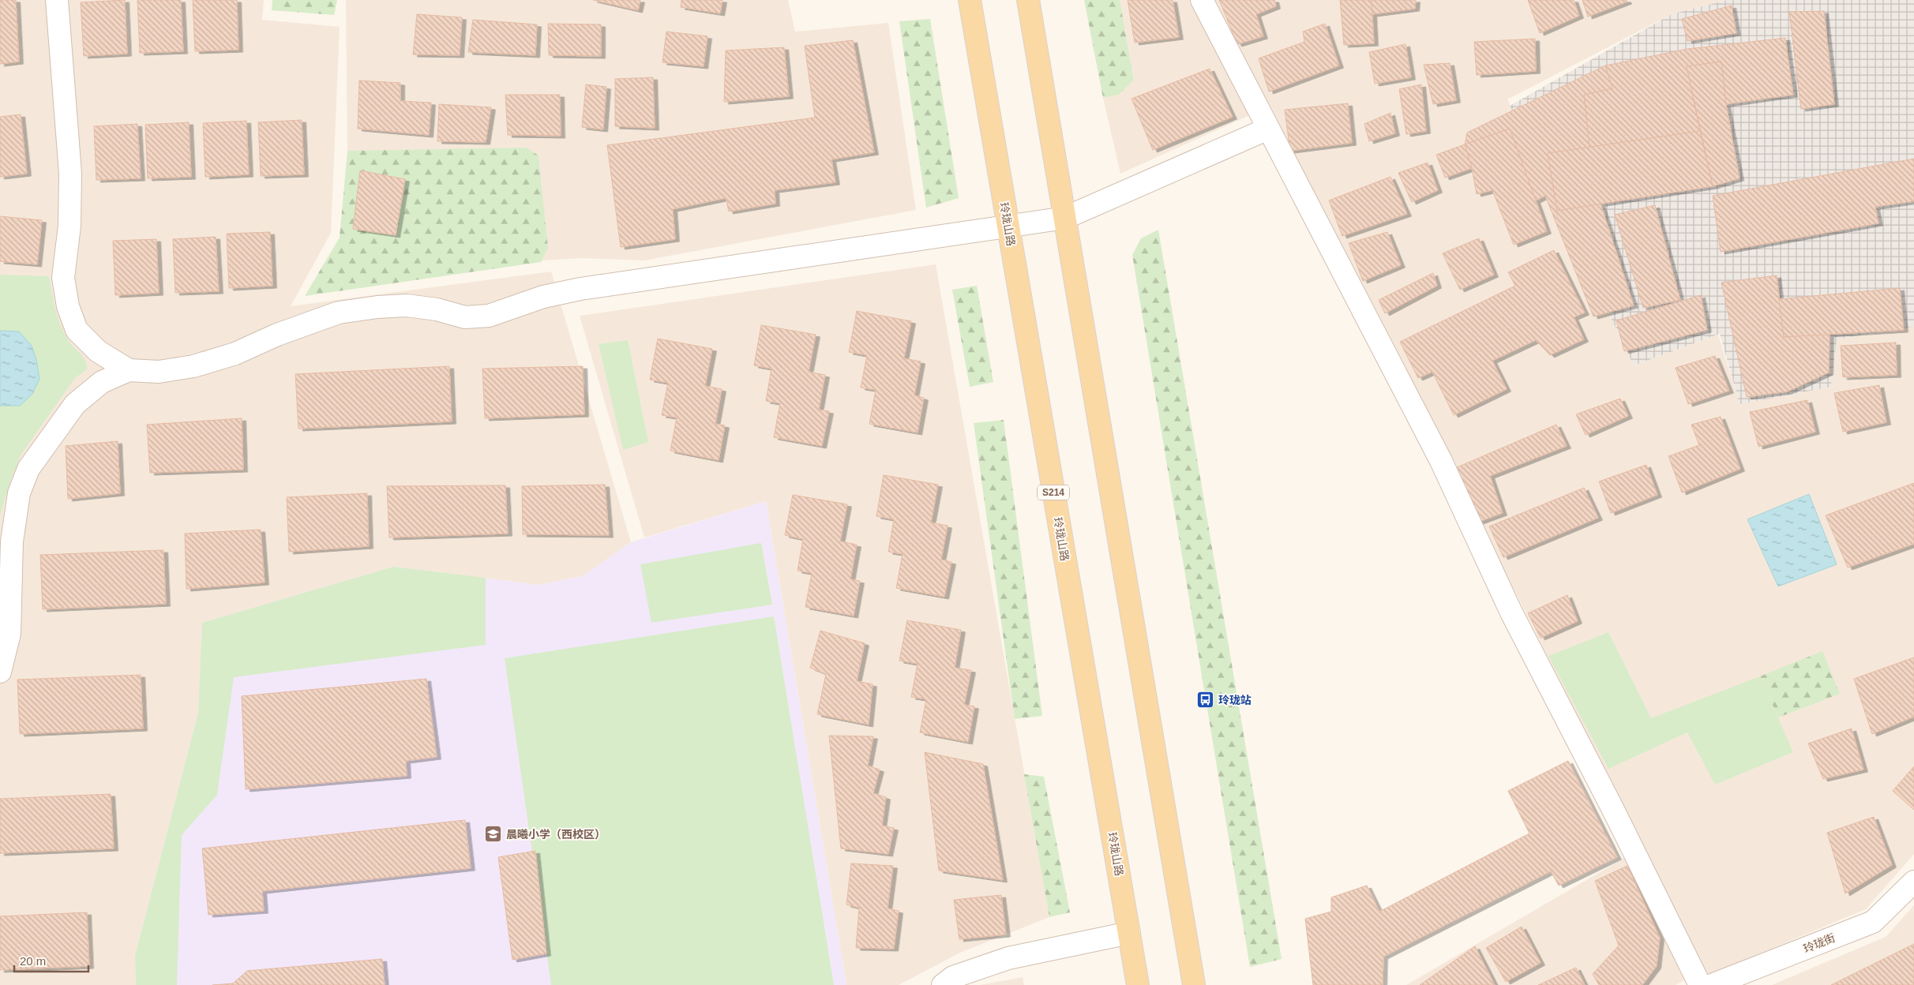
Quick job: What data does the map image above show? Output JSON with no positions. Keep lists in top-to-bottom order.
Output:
{
  "streets": {
    "main road": ["玲珑山路", "S214"],
    "street": ["玲珑街"]
  },
  "places": {
    "bus stop": ["玲珑站"],
    "school or university": ["晨曦小学（西校区）"]
  },
  "scale_bar": "20 m"
}
